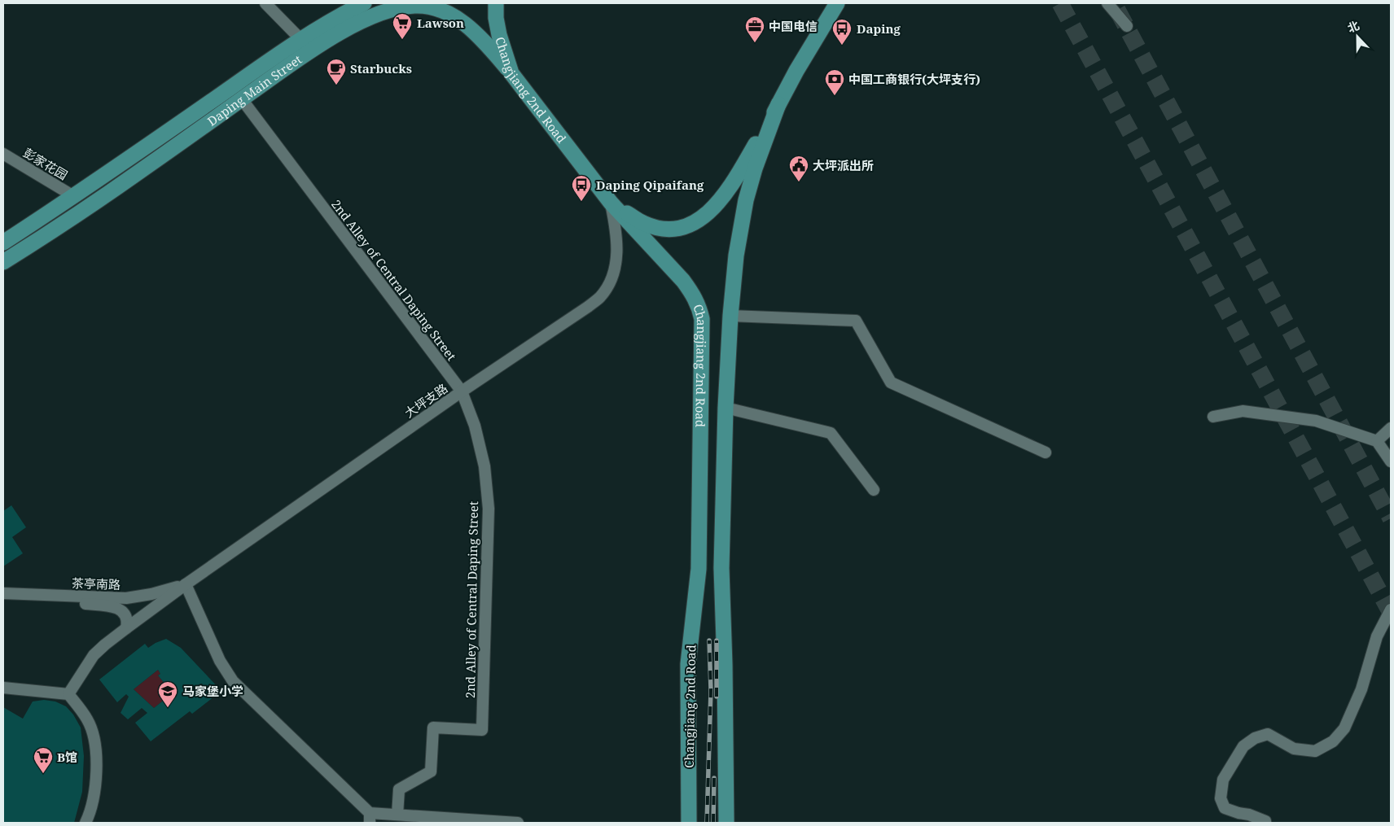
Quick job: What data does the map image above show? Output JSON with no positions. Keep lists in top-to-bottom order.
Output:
{
  "streets": {
    "main road": ["Changjiang 2nd Road", "Daping Main Street"],
    "street": [
      "彭家花园",
      "2nd Alley of Central Daping Street",
      "大坪支路",
      "茶亭南路"
    ]
  },
  "crossings": [
    ["Changjiang 2nd Road", "Daping Main Street"],
    ["Changjiang 2nd Road", "大坪支路"],
    ["Daping Main Street", "彭家花园"],
    ["Daping Main Street", "2nd Alley of Central Daping Street"],
    ["Daping Main Street", "大坪支路"],
    ["2nd Alley of Central Daping Street", "大坪支路"],
    ["大坪支路", "茶亭南路"]
  ],
  "places": {
    "supermarket": ["Lawson", "B馆"],
    "office": ["中国电信"],
    "bus stop": ["Daping", "Daping Qipaifang"],
    "cafe": ["Starbucks"],
    "bank": ["中国工商银行(大坪支行)"],
    "public building": ["大坪派出所"],
    "school or university": ["马家堡小学"]
  },
  "north": "top"
}
